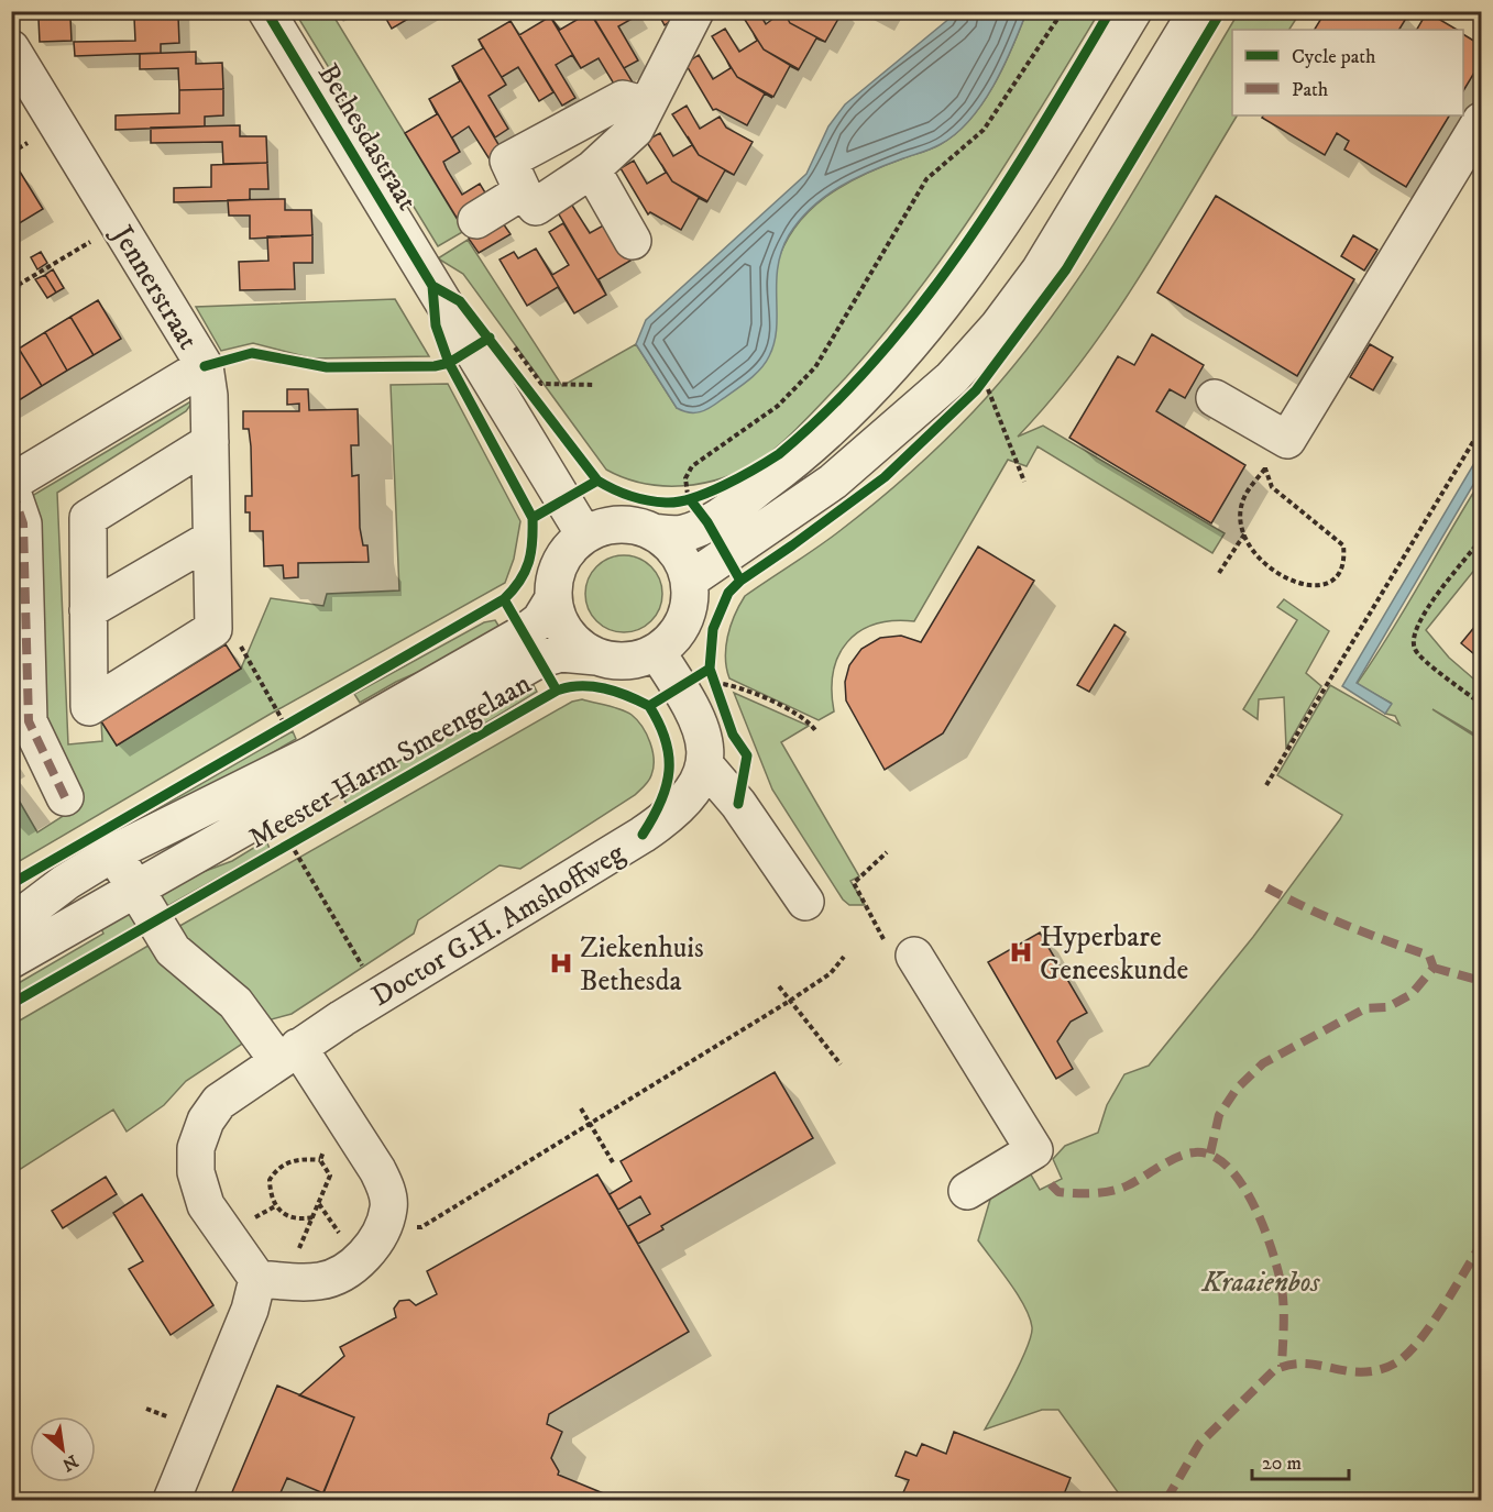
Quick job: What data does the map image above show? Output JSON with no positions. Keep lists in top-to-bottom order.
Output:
{
  "streets": {
    "street": [
      "Bethesdastraat",
      "Jennerstraat",
      "Meester Harm Smeengelaan",
      "Doctor G.H. Amshoffweg"
    ]
  },
  "crossings": [
    ["Bethesdastraat", "Meester Harm Smeengelaan"]
  ],
  "parks": ["Kraaienbos"],
  "places": {
    "hospital": ["Hyperbare Geneeskunde", "Ziekenhuis Bethesda"]
  },
  "legend": ["Cycle path", "Path"],
  "scale_bar": "20 m",
  "north": "bottom right"
}
